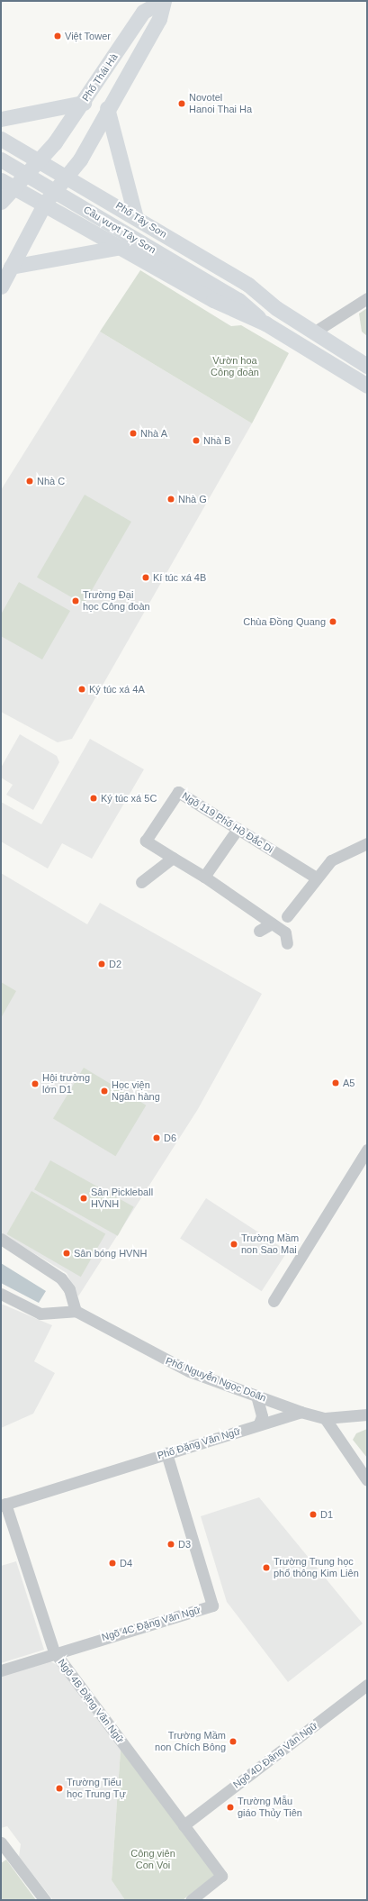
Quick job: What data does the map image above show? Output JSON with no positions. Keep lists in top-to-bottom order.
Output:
{
  "streets": {
    "main road": ["Phố Thái Hà", "Phố Tây Sơn", "Cầu vượt Tây Sơn"],
    "street": [
      "Ngõ 119 Phố Hồ Đắc Di",
      "Phố Nguyễn Ngọc Doãn",
      "Phố Đặng Văn Ngữ",
      "Ngõ 4C Đặng Văn Ngữ",
      "Ngõ 4B Đặng Văn Ngữ",
      "Ngõ 4D Đặng Văn Ngữ"
    ]
  },
  "crossings": [
    ["Phố Thái Hà", "Phố Tây Sơn"],
    ["Phố Tây Sơn", "Cầu vượt Tây Sơn"],
    ["Phố Nguyễn Ngọc Doãn", "Phố Đặng Văn Ngữ"],
    ["Phố Đặng Văn Ngữ", "Ngõ 4C Đặng Văn Ngữ"],
    ["Phố Đặng Văn Ngữ", "Ngõ 4B Đặng Văn Ngữ"],
    ["Ngõ 4C Đặng Văn Ngữ", "Ngõ 4B Đặng Văn Ngữ"],
    ["Ngõ 4B Đặng Văn Ngữ", "Ngõ 4D Đặng Văn Ngữ"]
  ],
  "parks": ["Vườn hoa Công đoàn", "Công viên Con Voi"],
  "places": [
    "Việt Tower",
    "Novotel Hanoi Thai Ha",
    "Nhà A",
    "Nhà B",
    "Nhà C",
    "Nhà G",
    "Kí túc xá 4B",
    "Trường Đại học Công đoàn",
    "Chùa Đồng Quang",
    "Ký túc xá 4A",
    "Ký túc xá 5C",
    "D2",
    "A5",
    "Hội trường lớn D1",
    "Học viện Ngân hàng",
    "D6",
    "Sân Pickleball HVNH",
    "Trường Mầm non Sao Mai",
    "Sân bóng HVNH",
    "D1",
    "D3",
    "D4",
    "Trường Trung học phổ thông Kim Liên",
    "Trường Mầm non Chích Bông",
    "Trường Tiểu học Trung Tự",
    "Trường Mẫu giáo Thủy Tiên"
  ]
}
